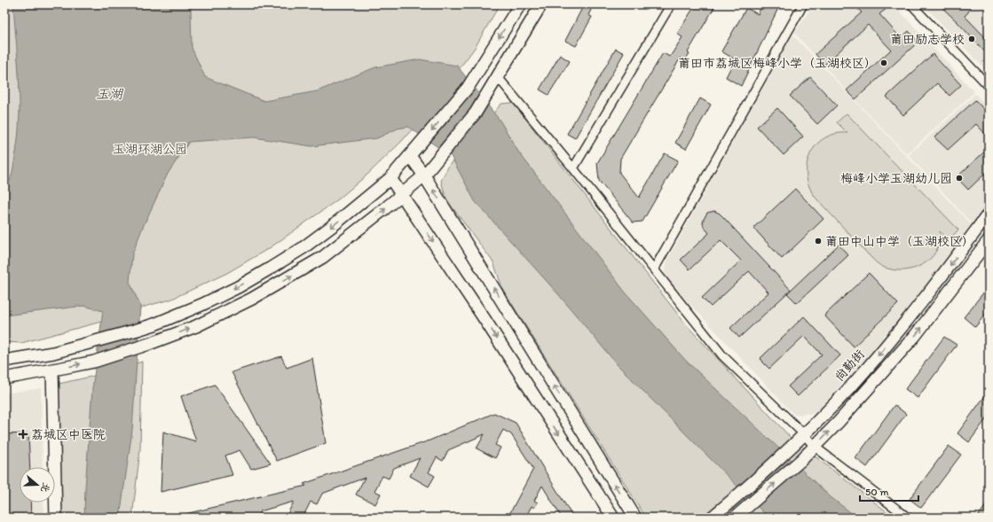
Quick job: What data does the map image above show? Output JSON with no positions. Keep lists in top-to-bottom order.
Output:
{
  "streets": {
    "main road": ["尚勤街"]
  },
  "water": ["玉湖"],
  "parks": ["玉湖环湖公园"],
  "places": {
    "other": [
      "莆田励志学校",
      "莆田市荔城区梅峰小学（玉湖校区）",
      "梅峰小学玉湖幼儿园",
      "莆田中山中学（玉湖校区）"
    ],
    "health": ["荔城区中医院"]
  },
  "scale_bar": "50 m",
  "north": "right"
}
